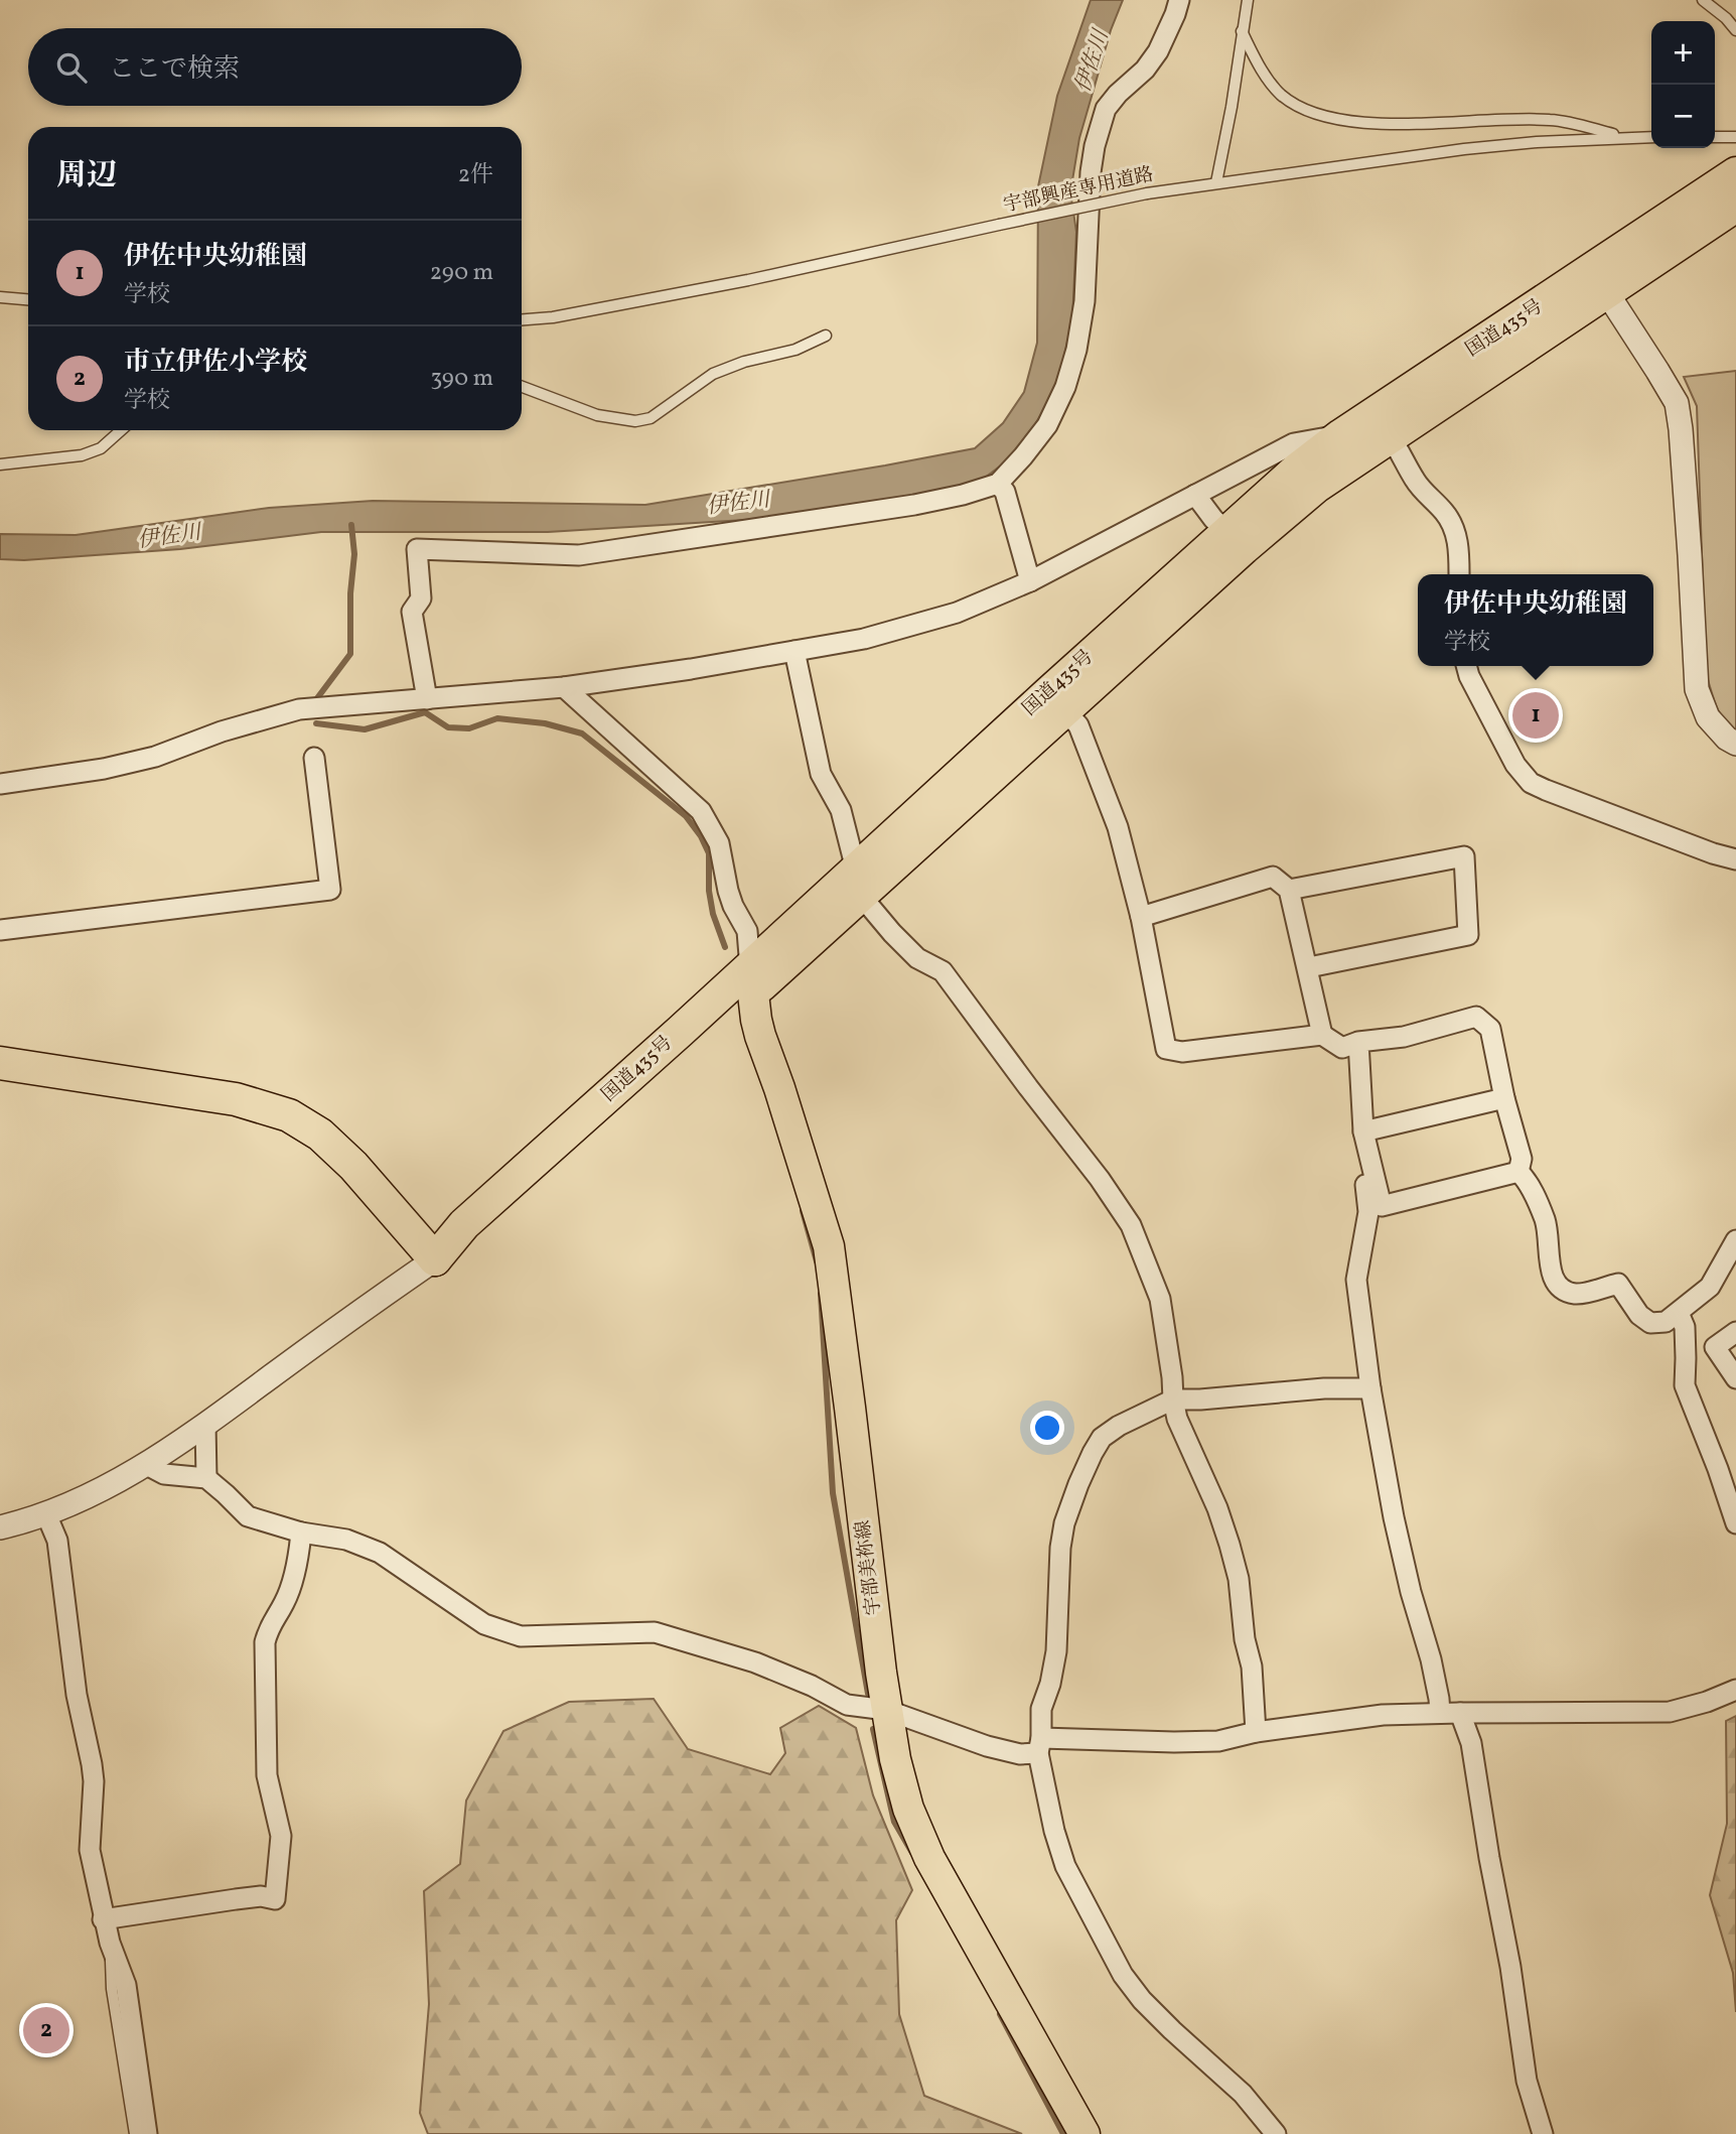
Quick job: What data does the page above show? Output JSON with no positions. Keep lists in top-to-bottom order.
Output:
{
  "streets": {
    "highway": ["国道435号"],
    "main road": ["宇部美祢線"],
    "lane": ["宇部興産専用道路"]
  },
  "crossings": [
    ["国道435号", "宇部美祢線"]
  ],
  "water": ["伊佐川"],
  "page": {
    "map_buttons": ["+", "−"],
    "search": "ここで検索",
    "heading": ["周辺", "2件"],
    "list": [
      {
        "mark": "1",
        "name": "伊佐中央幼稚園",
        "note": "学校",
        "value": "290 m"
      },
      {
        "mark": "2",
        "name": "市立伊佐小学校",
        "note": "学校",
        "value": "390 m"
      }
    ],
    "popup": ["伊佐中央幼稚園", "学校"],
    "pins": ["1", "2"]
  }
}
